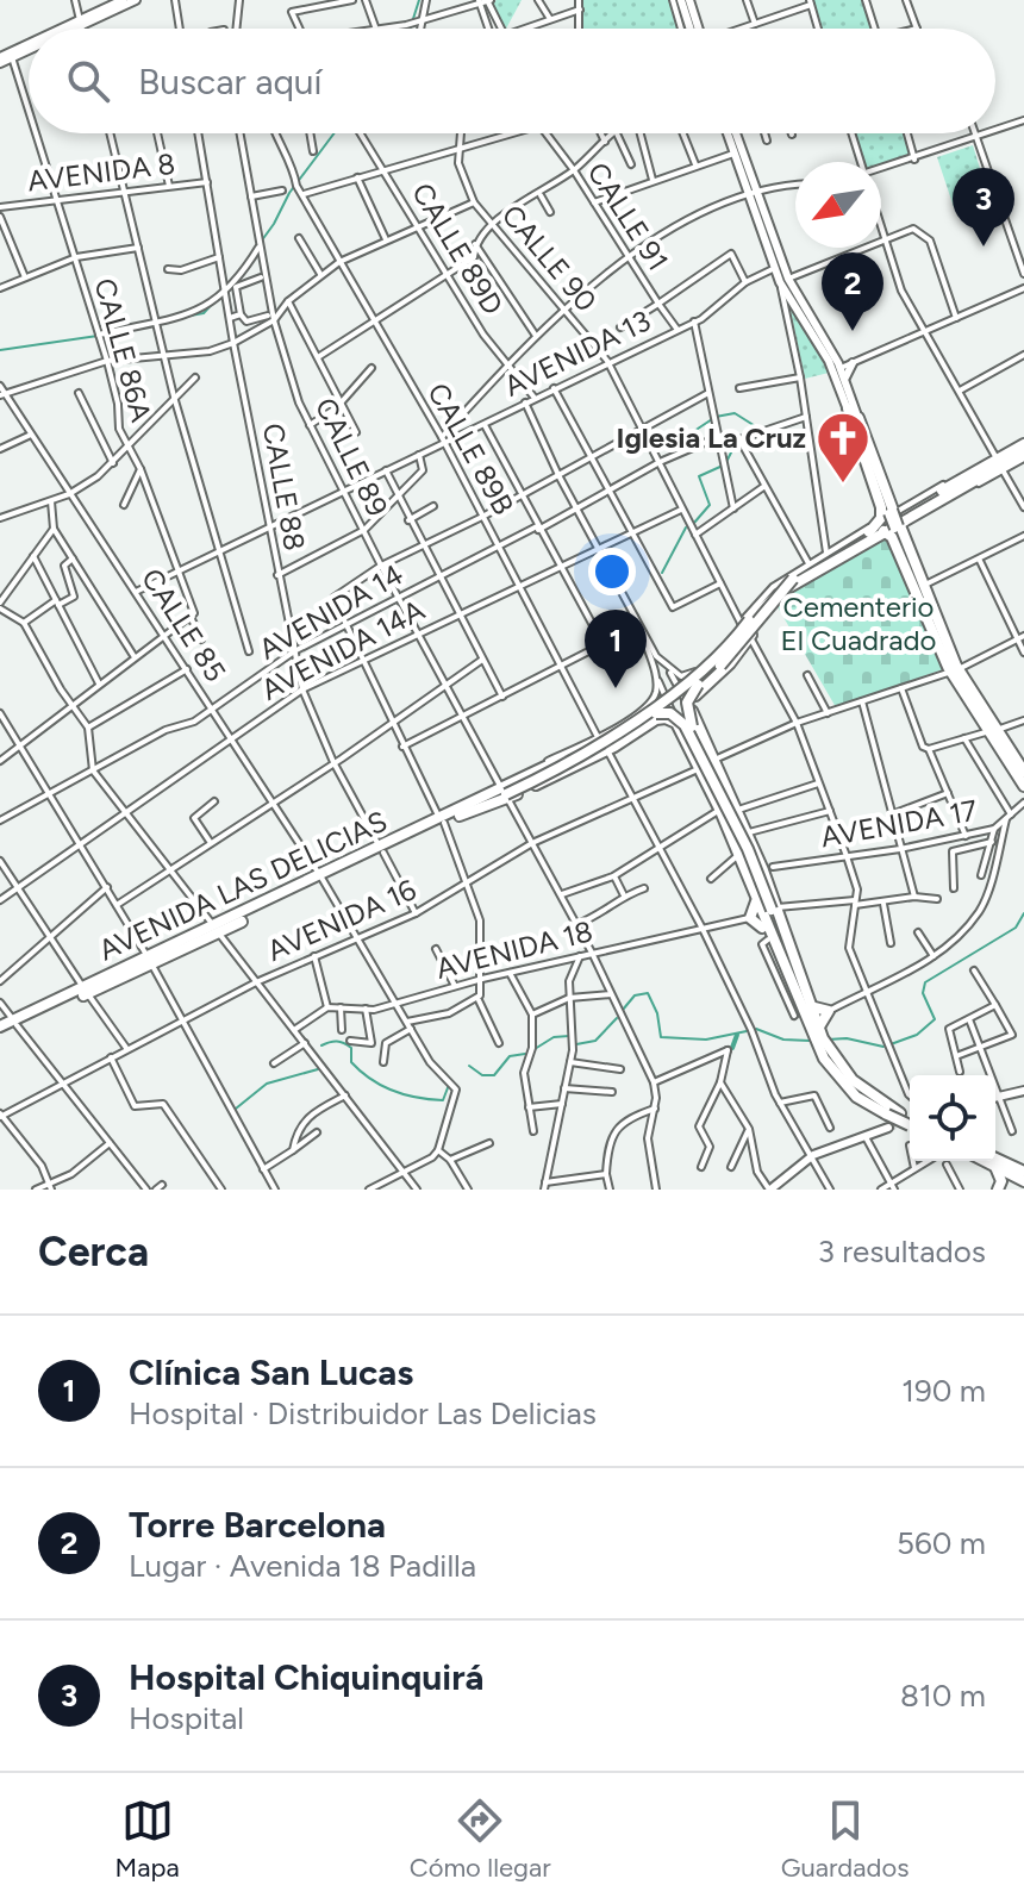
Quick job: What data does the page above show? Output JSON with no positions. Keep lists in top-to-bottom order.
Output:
{
  "streets": {
    "street": [
      "AVENIDA 8",
      "CALLE 91",
      "CALLE 89D",
      "CALLE 90",
      "CALLE 86A",
      "AVENIDA 13",
      "CALLE 89B",
      "CALLE 89",
      "CALLE 88",
      "AVENIDA 14",
      "CALLE 85",
      "AVENIDA 14A",
      "AVENIDA 17",
      "AVENIDA 16",
      "AVENIDA 18"
    ]
  },
  "crossings": [
    ["AVENIDA 8", "CALLE 86A"],
    ["AVENIDA 8", "CALLE 88"],
    ["CALLE 89D", "AVENIDA 13"],
    ["CALLE 90", "AVENIDA 13"],
    ["CALLE 90", "AVENIDA 14"],
    ["CALLE 90", "AVENIDA 14A"],
    ["CALLE 86A", "AVENIDA 13"],
    ["AVENIDA 13", "CALLE 89B"],
    ["AVENIDA 13", "CALLE 89"],
    ["AVENIDA 13", "CALLE 88"],
    ["AVENIDA 13", "CALLE 85"],
    ["CALLE 89B", "AVENIDA 14"],
    ["CALLE 89B", "AVENIDA 14A"],
    ["CALLE 89", "AVENIDA 14"],
    ["CALLE 89", "AVENIDA 14A"],
    ["CALLE 89", "AVENIDA 16"],
    ["CALLE 89", "AVENIDA 18"],
    ["CALLE 88", "AVENIDA 14"],
    ["CALLE 88", "AVENIDA 14A"],
    ["CALLE 88", "AVENIDA 16"],
    ["AVENIDA 14", "CALLE 85"],
    ["CALLE 85", "AVENIDA 14A"],
    ["CALLE 85", "AVENIDA 16"],
    ["CALLE 85", "AVENIDA 18"]
  ],
  "parks": ["Cementerio El Cuadrado"],
  "places": {
    "church": ["Iglesia La Cruz"]
  },
  "north": "bottom left",
  "page": {
    "search": "Buscar aquí",
    "pins": ["3", "2", "1"],
    "heading": ["Cerca", "3 resultados"],
    "list": [
      {
        "mark": "1",
        "name": "Clínica San Lucas",
        "note": "Hospital · Distribuidor Las Delicias",
        "value": "190 m"
      },
      {
        "mark": "2",
        "name": "Torre Barcelona",
        "note": "Lugar · Avenida 18 Padilla",
        "value": "560 m"
      },
      {
        "mark": "3",
        "name": "Hospital Chiquinquirá",
        "note": "Hospital",
        "value": "810 m"
      }
    ],
    "nav": ["Mapa", "Cómo llegar", "Guardados"]
  }
}
